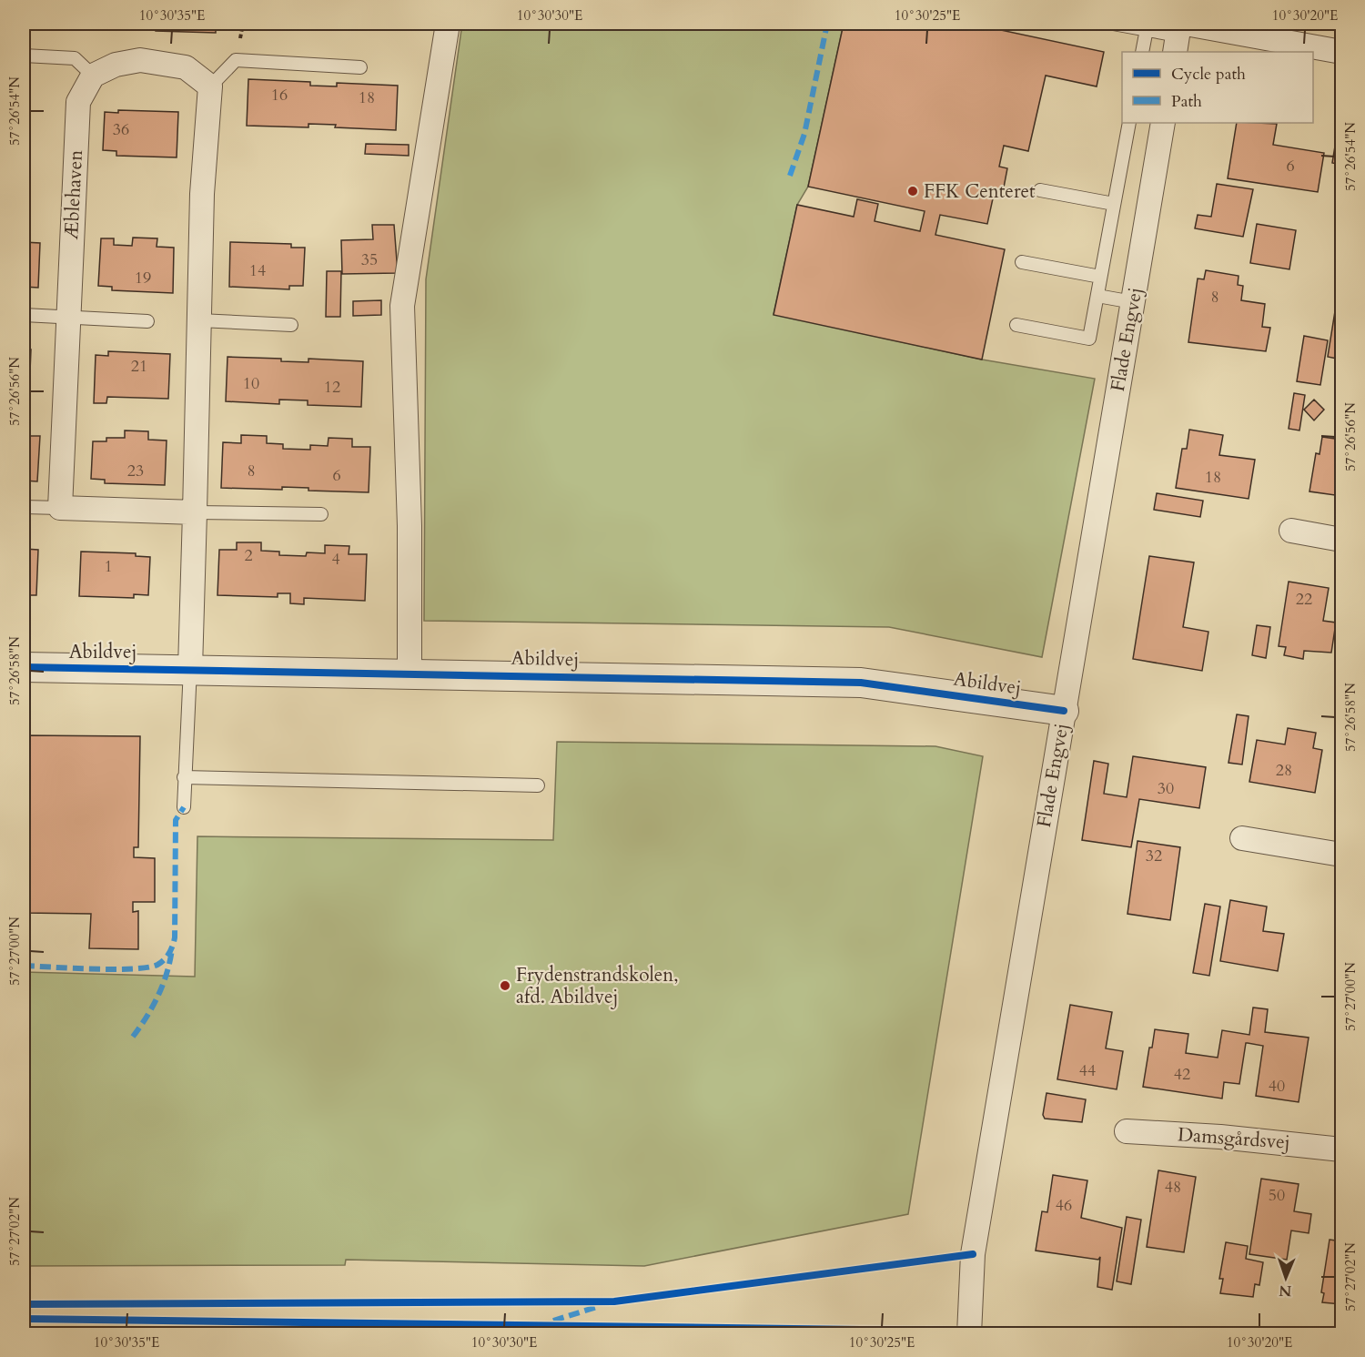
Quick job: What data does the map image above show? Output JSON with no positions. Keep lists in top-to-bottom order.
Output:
{
  "streets": {
    "street": [
      "Æblehaven",
      "Flade Engvej",
      "Abildvej",
      "Damsgårdsvej"
    ]
  },
  "crossings": [
    ["Flade Engvej", "Abildvej"]
  ],
  "places": ["FFK Centeret", "Frydenstrandskolen, afd. Abildvej"],
  "house_numbers": [
    "16",
    "18",
    "36",
    "6",
    "35",
    "14",
    "19",
    "8",
    "21",
    "10",
    "12",
    "23",
    "8",
    "6",
    "18",
    "2",
    "4",
    "1",
    "22",
    "28",
    "30",
    "32",
    "44",
    "42",
    "40",
    "48",
    "50",
    "46"
  ],
  "legend": ["Cycle path", "Path"],
  "north": "bottom",
  "coordinates": [
    "10°30'35\"E",
    "10°30'30\"E",
    "10°30'25\"E",
    "10°30'20\"E",
    "57°26'54\"N",
    "57°26'56\"N",
    "57°26'58\"N",
    "57°27'00\"N",
    "57°27'02\"N"
  ]
}
